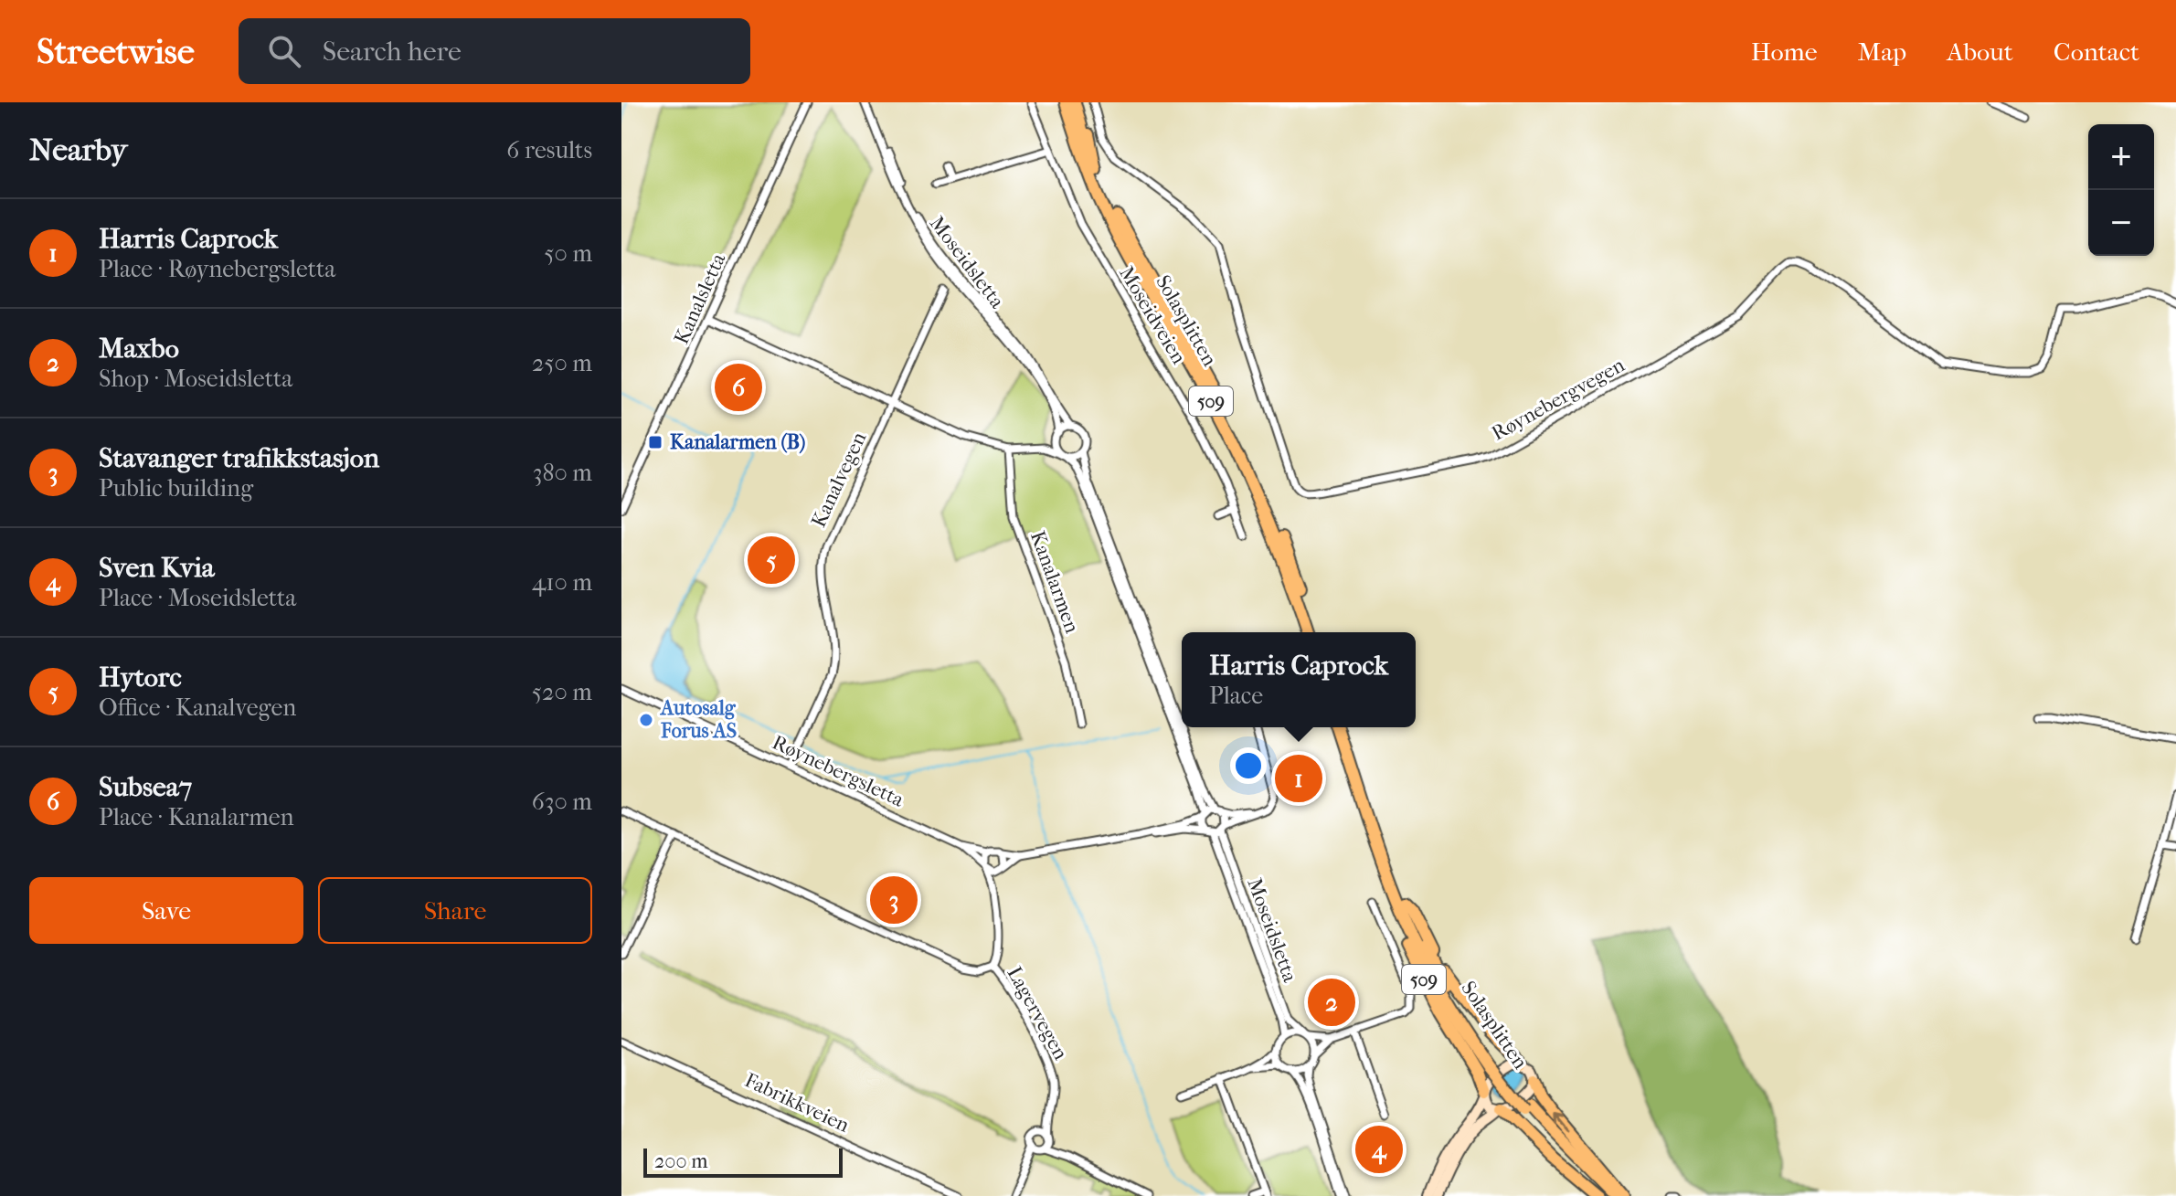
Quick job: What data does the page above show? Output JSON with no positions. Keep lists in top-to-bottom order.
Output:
{
  "streets": {
    "highway": ["Solasplitten", "509"],
    "street": [
      "Moseidsletta",
      "Kanalsletta",
      "Moseidveien",
      "Røynebergvegen",
      "Kanalvegen",
      "Kanalarmen",
      "Røynebergsletta",
      "Lagervegen",
      "Fabrikkveien"
    ]
  },
  "crossings": [
    ["Solasplitten", "509"],
    ["Kanalvegen", "Røynebergsletta"],
    ["Røynebergsletta", "Lagervegen"]
  ],
  "places": {
    "transit": ["Kanalarmen (B)"],
    "other": ["Autosalg Forus AS"]
  },
  "scale_bar": "200 m",
  "page": {
    "header": "Streetwise",
    "search": "Search here",
    "nav": [
      "Home",
      "Map",
      "About",
      "Contact"
    ],
    "heading": ["Nearby", "6 results"],
    "map_buttons": ["+", "−"],
    "list": [
      {
        "mark": "1",
        "name": "Harris Caprock",
        "note": "Place · Røynebergsletta",
        "value": "50 m"
      },
      {
        "mark": "2",
        "name": "Maxbo",
        "note": "Shop · Moseidsletta",
        "value": "250 m"
      },
      {
        "mark": "3",
        "name": "Stavanger trafikkstasjon",
        "note": "Public building",
        "value": "380 m"
      },
      {
        "mark": "4",
        "name": "Sven Kvia",
        "note": "Place · Moseidsletta",
        "value": "410 m"
      },
      {
        "mark": "5",
        "name": "Hytorc",
        "note": "Office · Kanalvegen",
        "value": "520 m"
      },
      {
        "mark": "6",
        "name": "Subsea7",
        "note": "Place · Kanalarmen",
        "value": "630 m"
      }
    ],
    "pins": [
      "6",
      "5",
      "1",
      "3",
      "2",
      "4"
    ],
    "popup": ["Harris Caprock", "Place"],
    "buttons": ["Save", "Share"],
    "scale": "200 m"
  }
}
